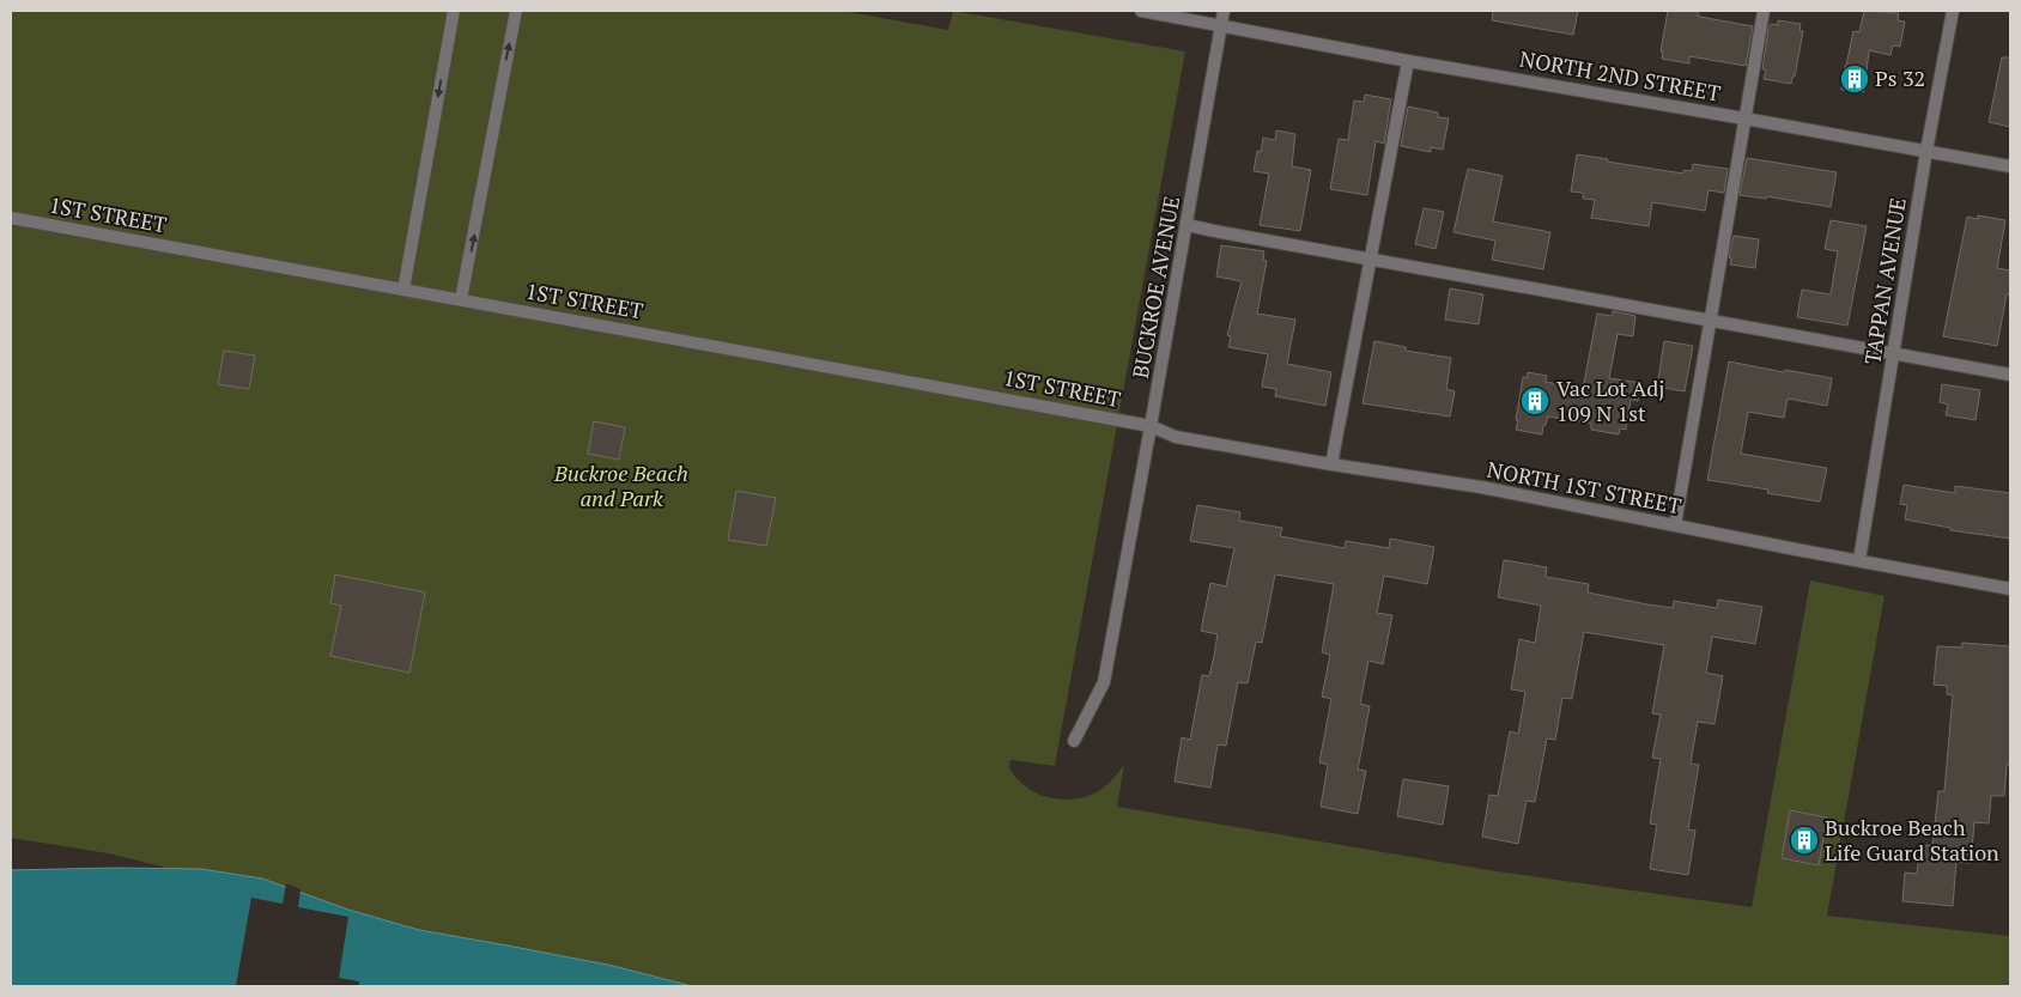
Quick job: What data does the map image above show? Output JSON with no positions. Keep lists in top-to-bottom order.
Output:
{
  "streets": {
    "street": [
      "NORTH 2ND STREET",
      "1ST STREET",
      "TAPPAN AVENUE",
      "BUCKROE AVENUE",
      "NORTH 1ST STREET"
    ]
  },
  "crossings": [
    ["NORTH 2ND STREET", "TAPPAN AVENUE"],
    ["NORTH 2ND STREET", "BUCKROE AVENUE"],
    ["1ST STREET", "BUCKROE AVENUE"],
    ["1ST STREET", "NORTH 1ST STREET"],
    ["TAPPAN AVENUE", "NORTH 1ST STREET"],
    ["BUCKROE AVENUE", "NORTH 1ST STREET"]
  ],
  "parks": ["Buckroe Beach and Park"],
  "places": {
    "building": ["Ps 32", "Vac Lot Adj 109 N 1st", "Buckroe Beach Life Guard Station"]
  }
}
